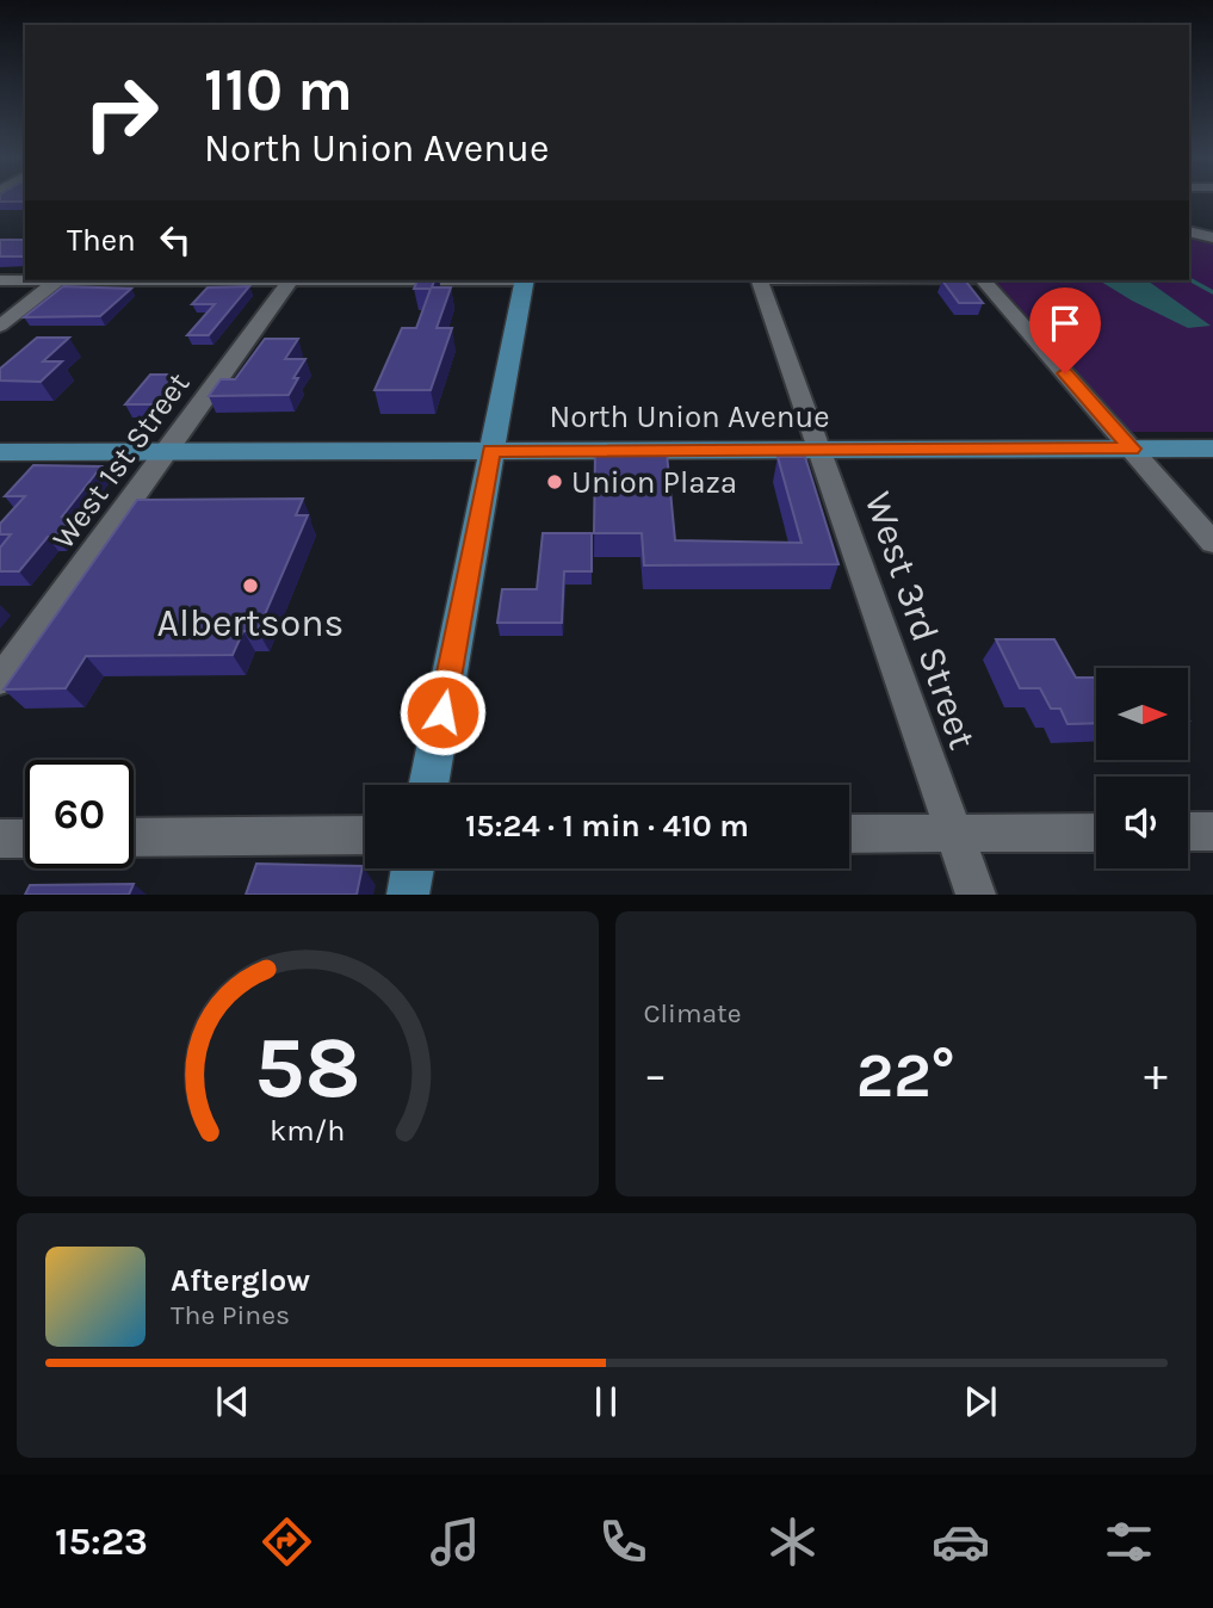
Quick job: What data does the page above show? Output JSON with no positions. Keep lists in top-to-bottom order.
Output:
{
  "streets": {
    "main road": ["North Union Avenue"],
    "street": ["West 1st Street", "West 3rd Street"]
  },
  "crossings": [
    ["North Union Avenue", "West 1st Street"],
    ["North Union Avenue", "West 3rd Street"]
  ],
  "places": ["Union Plaza", "Albertsons"],
  "north": "right",
  "page": {
    "turn": ["110 m", "North Union Avenue"],
    "then": "Then",
    "limit": "60",
    "trip": "15:24 · 1 min · 410 m",
    "tile": "Climate",
    "heat": ["−", "22°", "+"],
    "song": ["Afterglow", "The Pines"],
    "tabs": "15:23",
    "gauge": ["58", "km/h"]
  }
}
